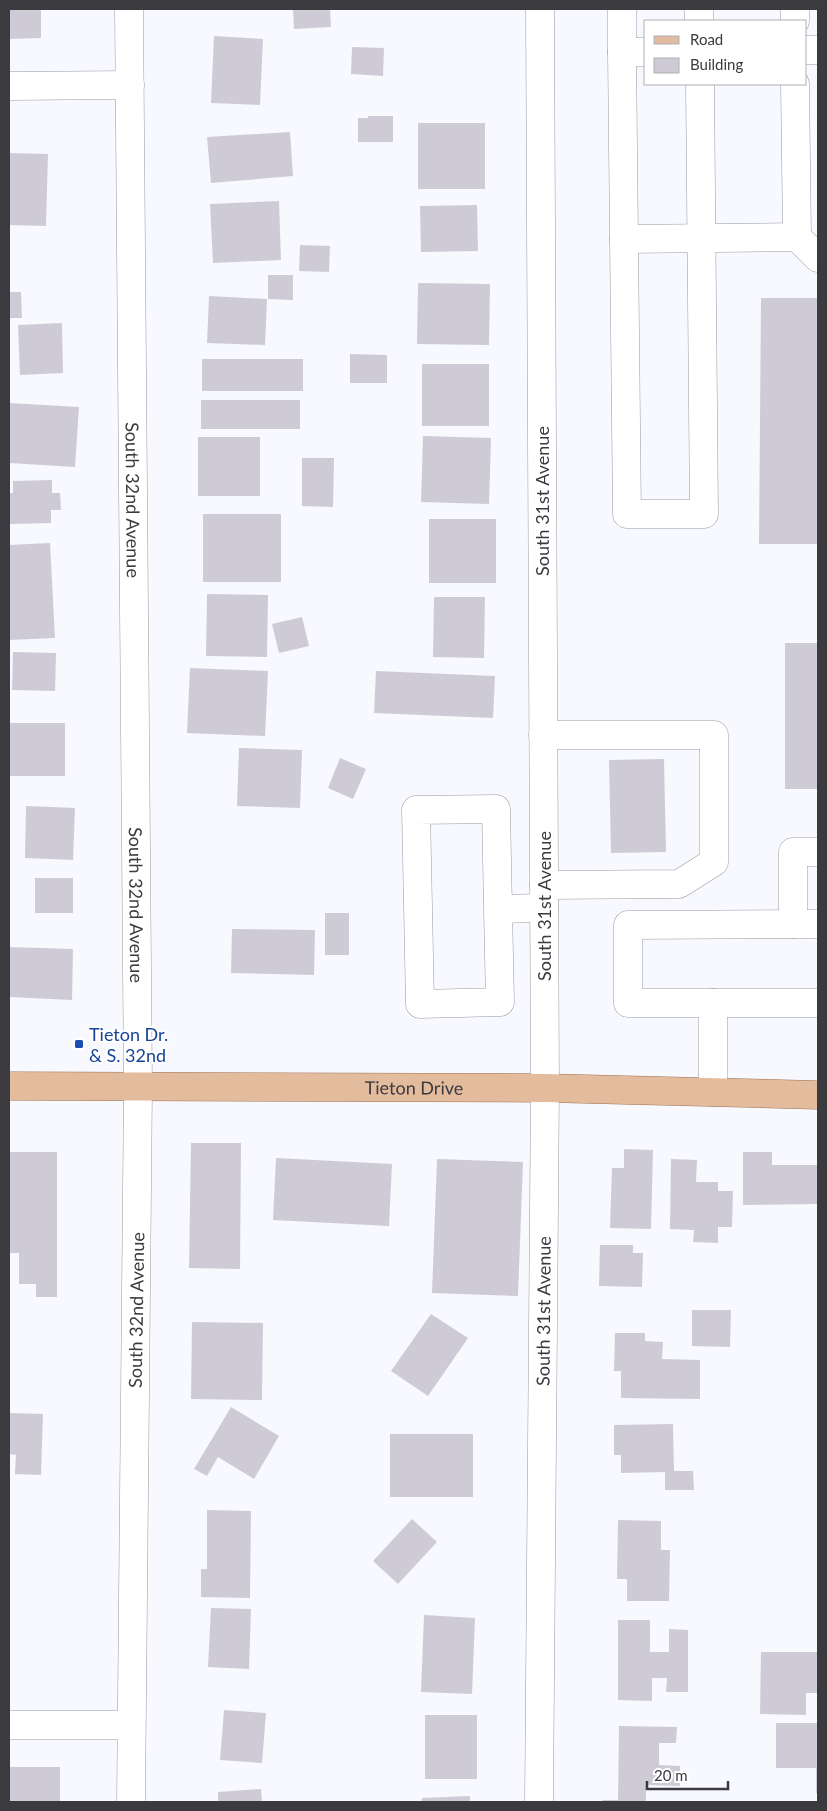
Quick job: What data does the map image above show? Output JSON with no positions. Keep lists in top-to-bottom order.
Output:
{
  "streets": {
    "main road": ["Tieton Drive"],
    "street": ["South 32nd Avenue", "South 31st Avenue"]
  },
  "crossings": [
    ["South 32nd Avenue", "Tieton Drive"],
    ["South 31st Avenue", "Tieton Drive"]
  ],
  "places": {
    "transit": ["Tieton Dr. & S. 32nd"]
  },
  "legend": ["Road", "Building"],
  "scale_bar": "20 m"
}
